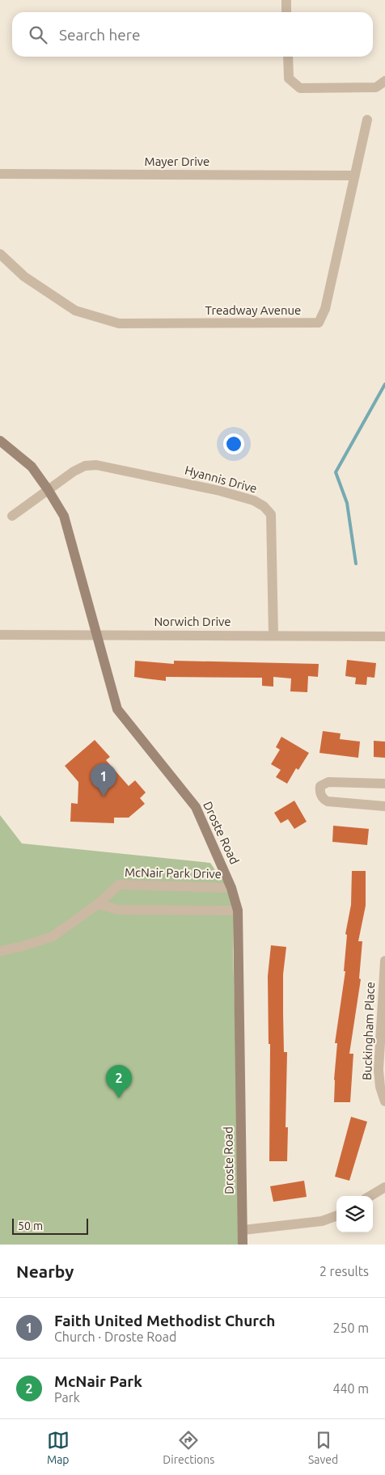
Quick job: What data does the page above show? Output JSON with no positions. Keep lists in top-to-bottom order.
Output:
{
  "streets": {
    "street": [
      "Mayer Drive",
      "Treadway Avenue",
      "Hyannis Drive",
      "Norwich Drive",
      "Droste Road",
      "McNair Park Drive",
      "Buckingham Place"
    ]
  },
  "crossings": [
    ["Mayer Drive", "Treadway Avenue"],
    ["Hyannis Drive", "Norwich Drive"],
    ["Hyannis Drive", "Droste Road"],
    ["Norwich Drive", "Droste Road"],
    ["Droste Road", "McNair Park Drive"]
  ],
  "scale_bar": "50 m",
  "page": {
    "search": "Search here",
    "pins": ["1", "2"],
    "scale": "50 m",
    "heading": ["Nearby", "2 results"],
    "list": [
      {
        "mark": "1",
        "name": "Faith United Methodist Church",
        "note": "Church · Droste Road",
        "value": "250 m"
      },
      {
        "mark": "2",
        "name": "McNair Park",
        "note": "Park",
        "value": "440 m"
      }
    ],
    "nav": ["Map", "Directions", "Saved"]
  }
}
